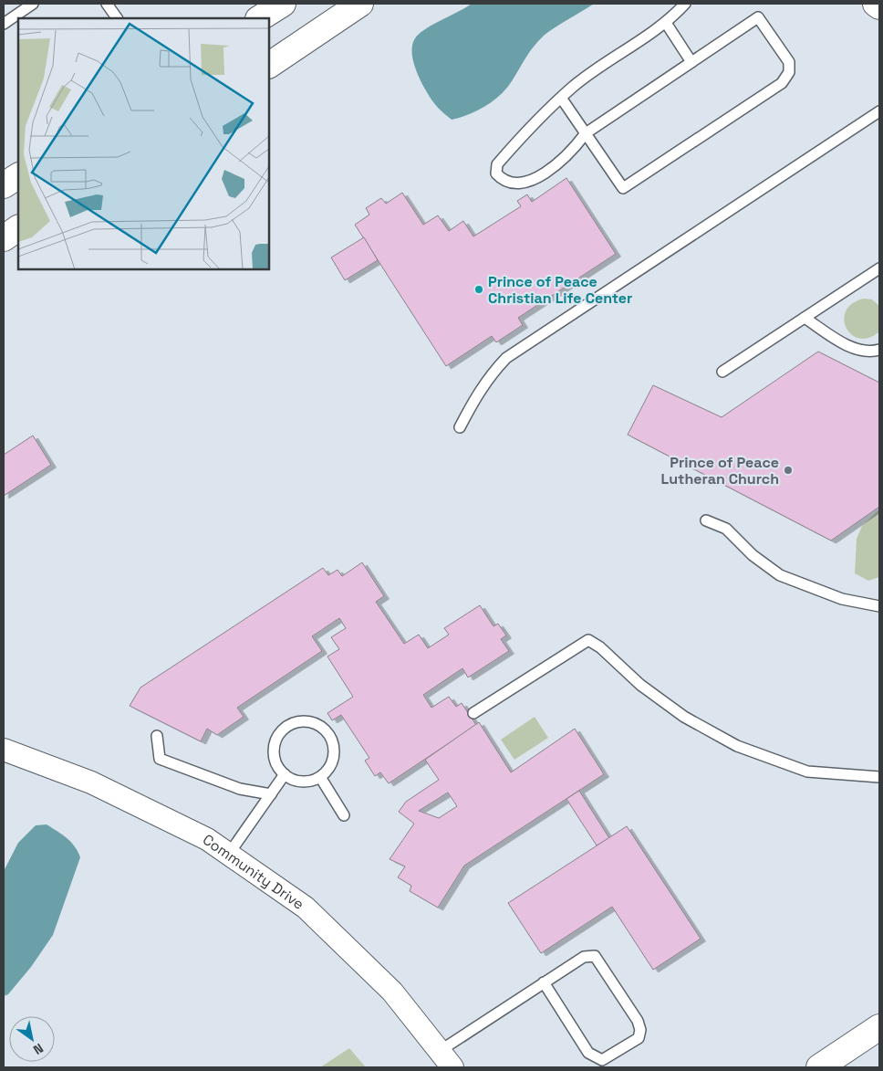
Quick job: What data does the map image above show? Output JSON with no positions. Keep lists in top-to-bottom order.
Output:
{
  "streets": {
    "street": ["Community Drive"]
  },
  "places": ["Prince of Peace Christian Life Center", "Prince of Peace Lutheran Church"],
  "north": "bottom right"
}
